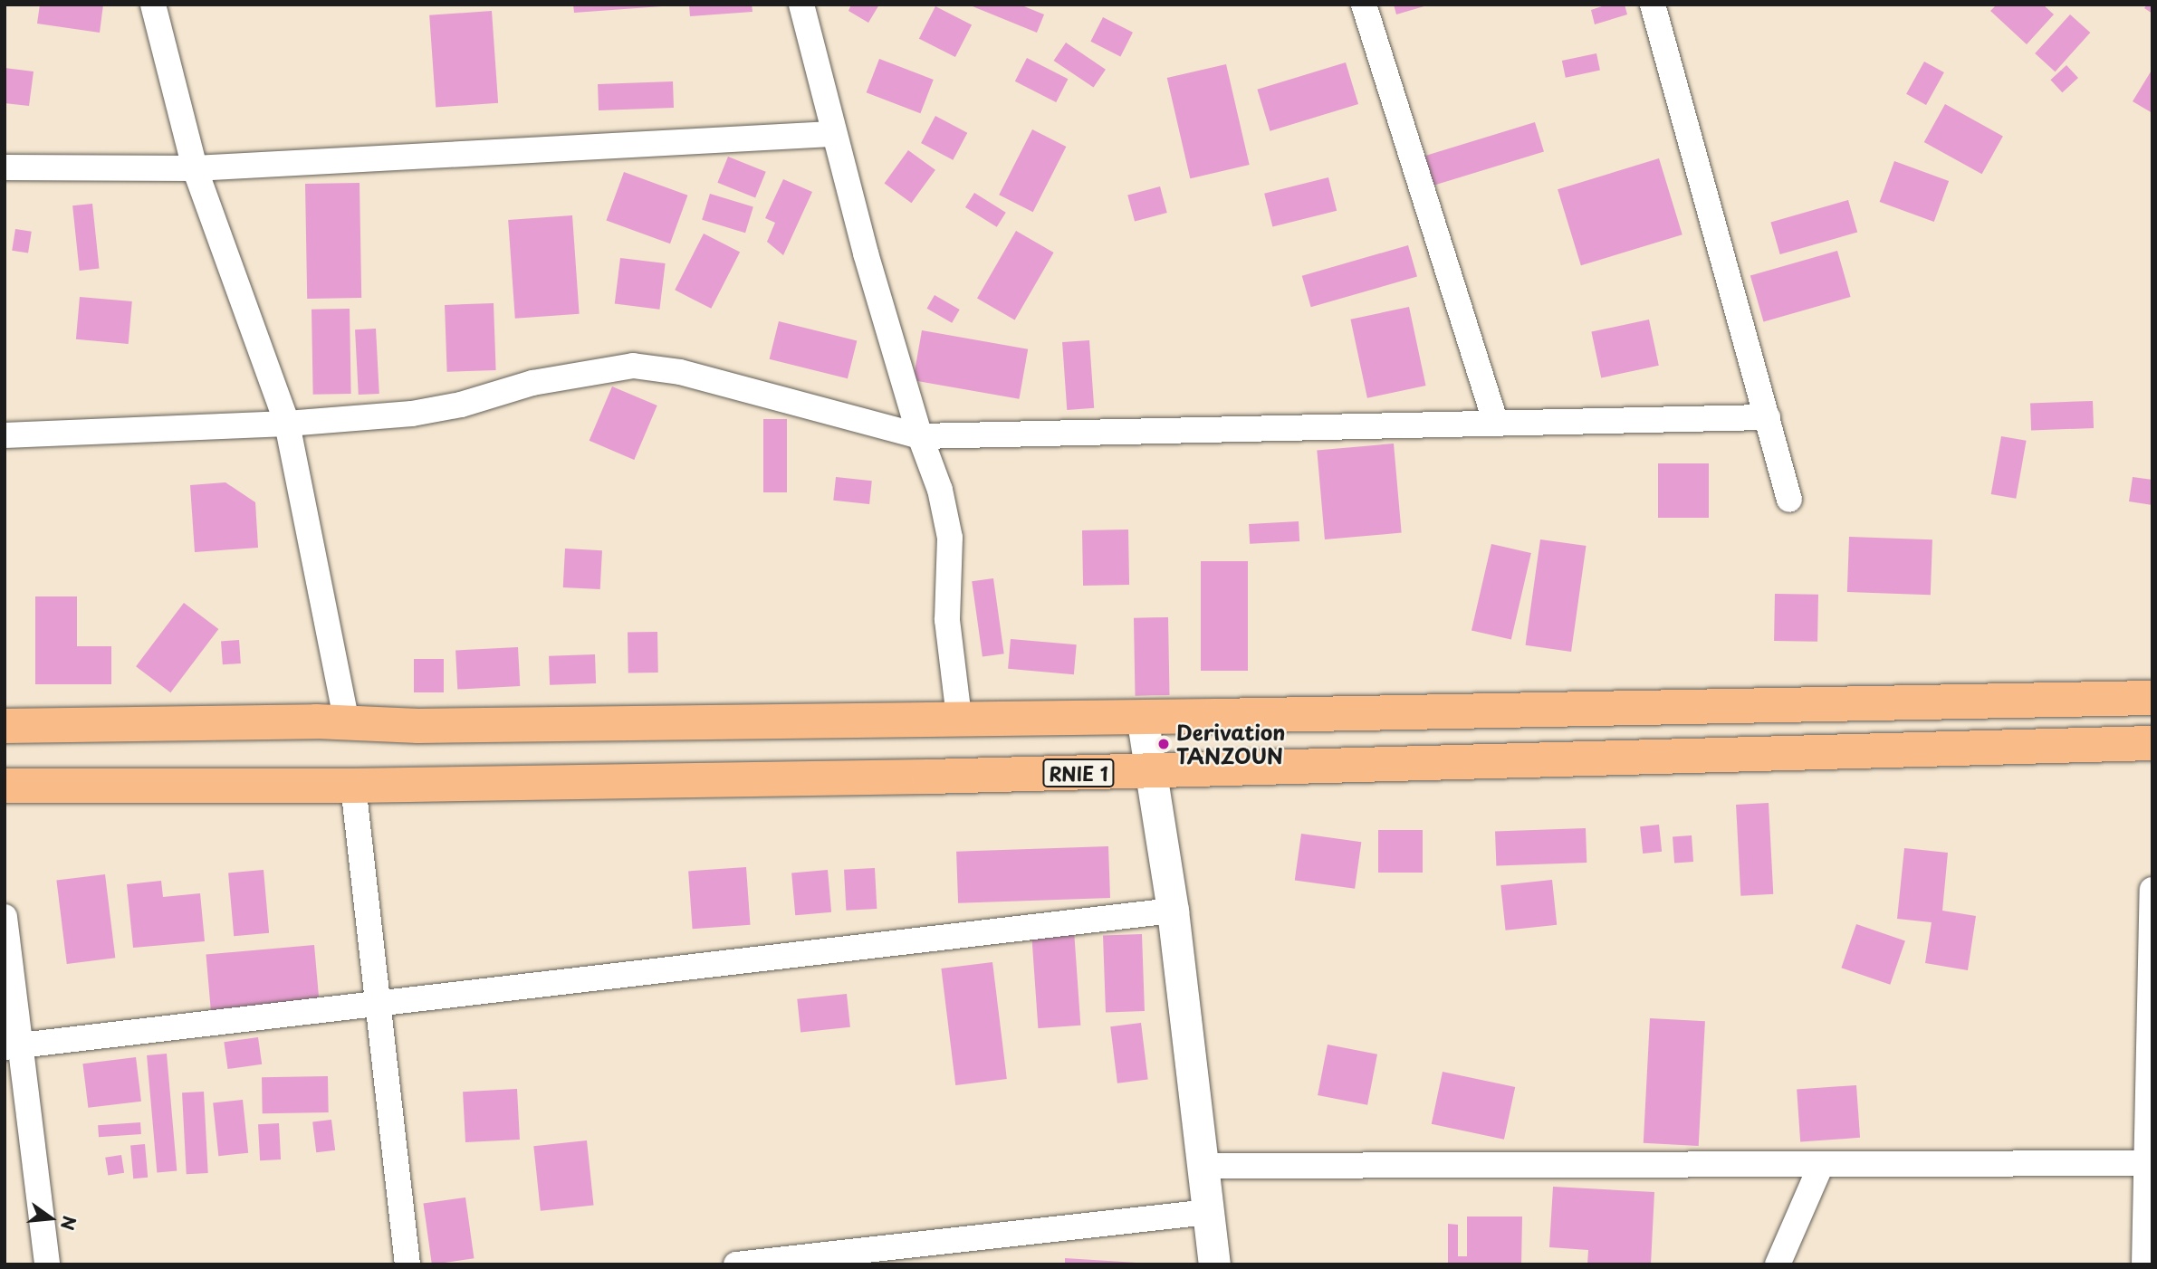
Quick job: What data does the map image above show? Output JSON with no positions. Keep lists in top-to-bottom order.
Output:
{
  "streets": {
    "highway": ["RNIE 1"]
  },
  "places": ["Derivation TANZOUN"],
  "north": "right"
}
